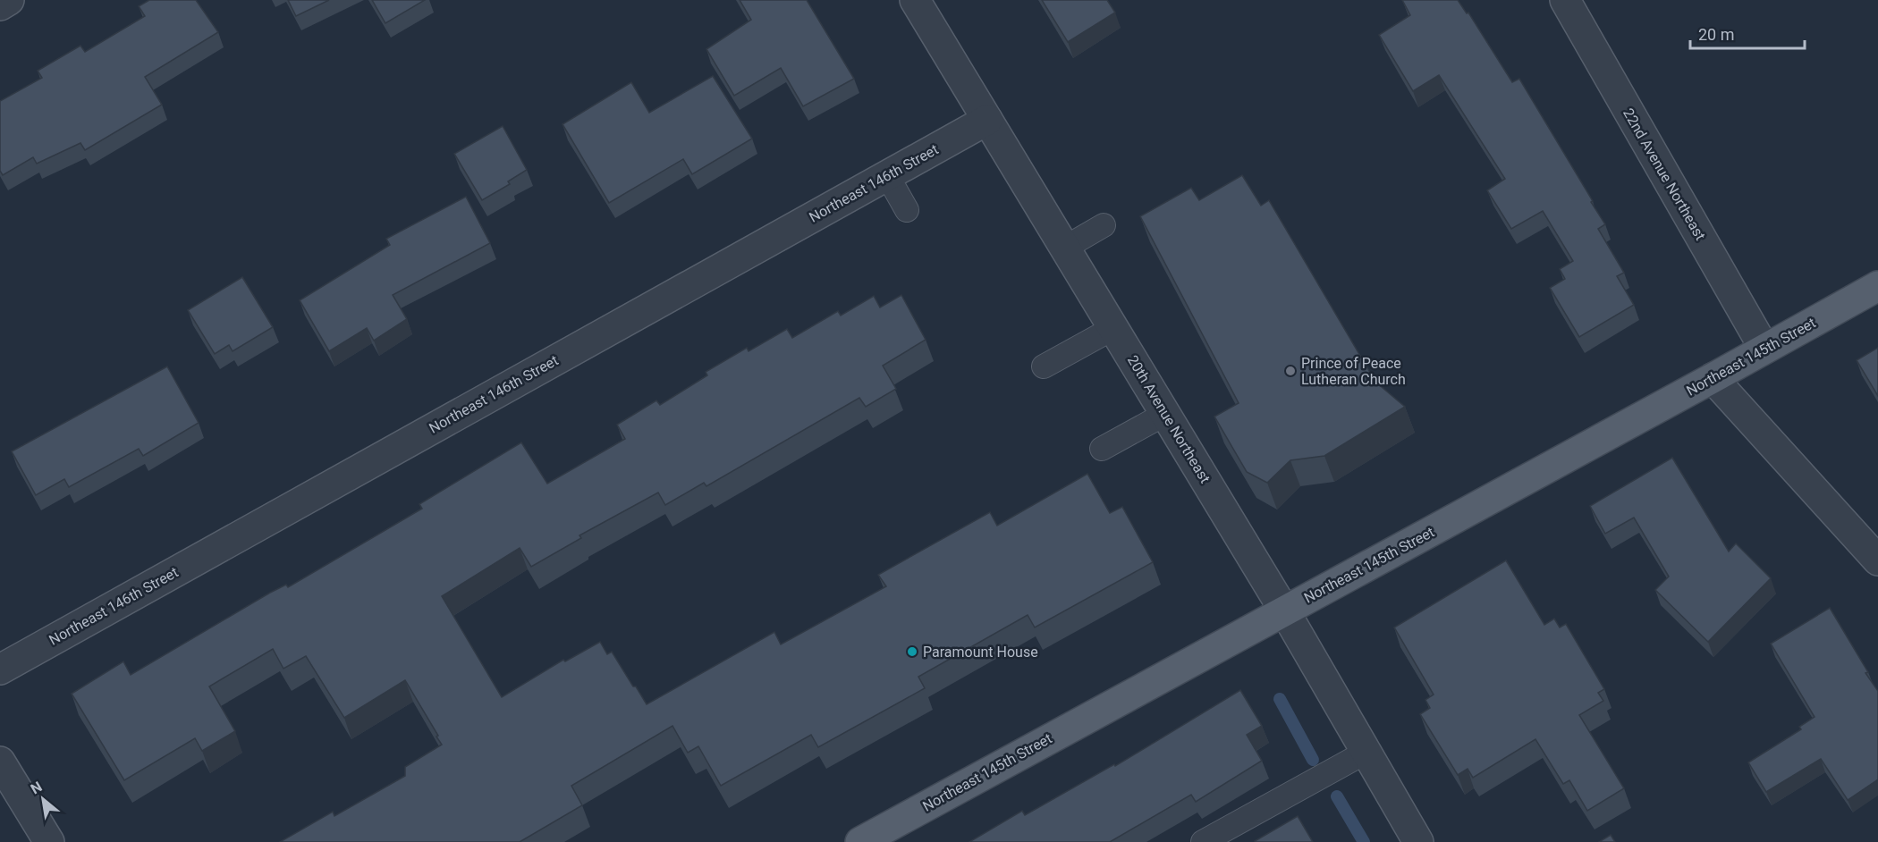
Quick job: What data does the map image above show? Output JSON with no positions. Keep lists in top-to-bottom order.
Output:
{
  "streets": {
    "main road": ["Northeast 145th Street"],
    "street": ["22nd Avenue Northeast", "Northeast 146th Street", "20th Avenue Northeast"]
  },
  "crossings": [
    ["22nd Avenue Northeast", "Northeast 145th Street"],
    ["Northeast 146th Street", "20th Avenue Northeast"],
    ["Northeast 145th Street", "20th Avenue Northeast"]
  ],
  "places": ["Prince of Peace Lutheran Church", "Paramount House"],
  "scale_bar": "20 m",
  "north": "top left"
}
